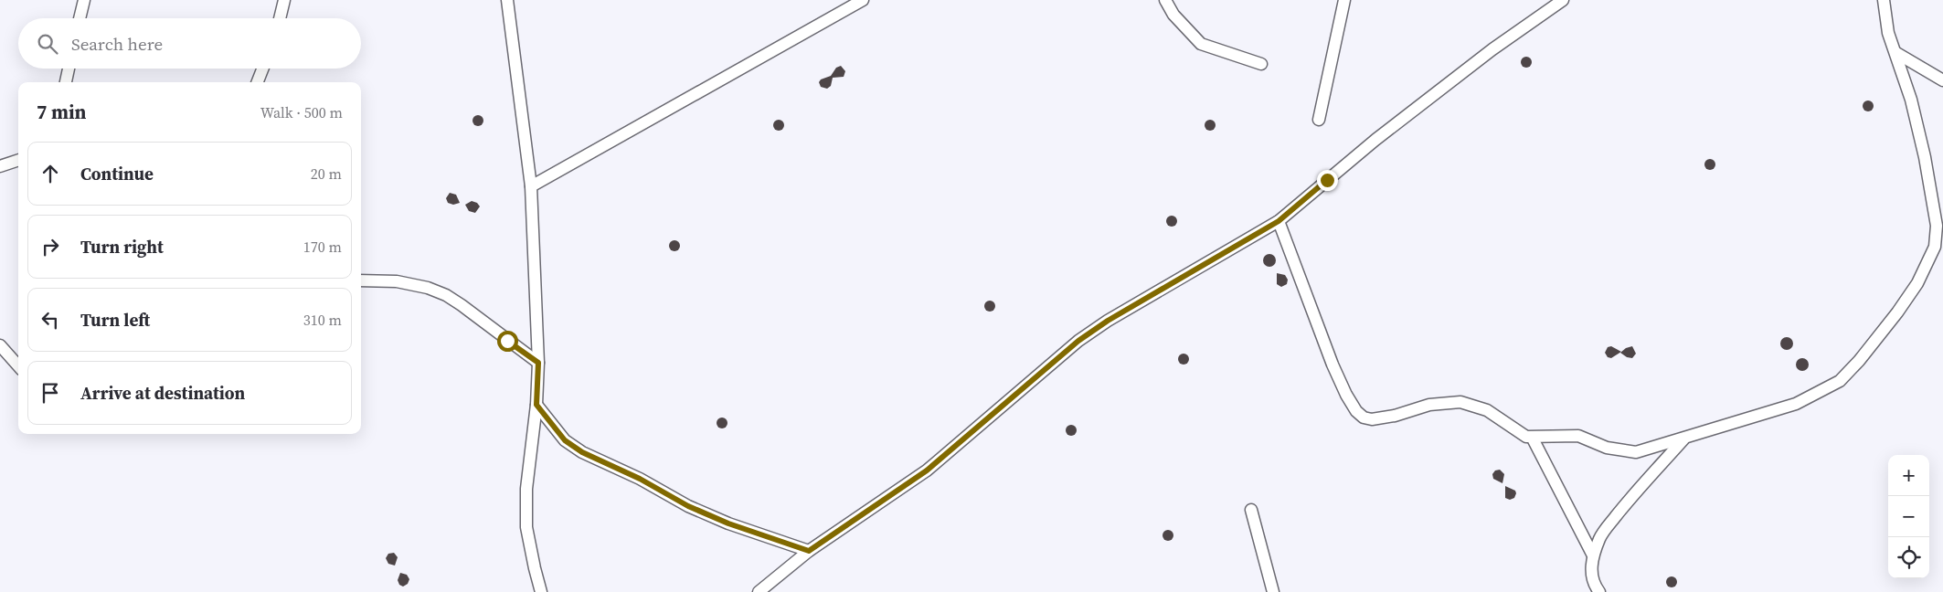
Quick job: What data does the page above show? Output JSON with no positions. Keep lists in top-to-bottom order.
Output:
{
  "page": {
    "search": "Search here",
    "heading": ["7 min", "Walk · 500 m"],
    "list": [
      ["Continue", "20 m"],
      ["Turn right", "170 m"],
      ["Turn left", "310 m"],
      "Arrive at destination"
    ],
    "map_buttons": ["+", "−"]
  }
}
